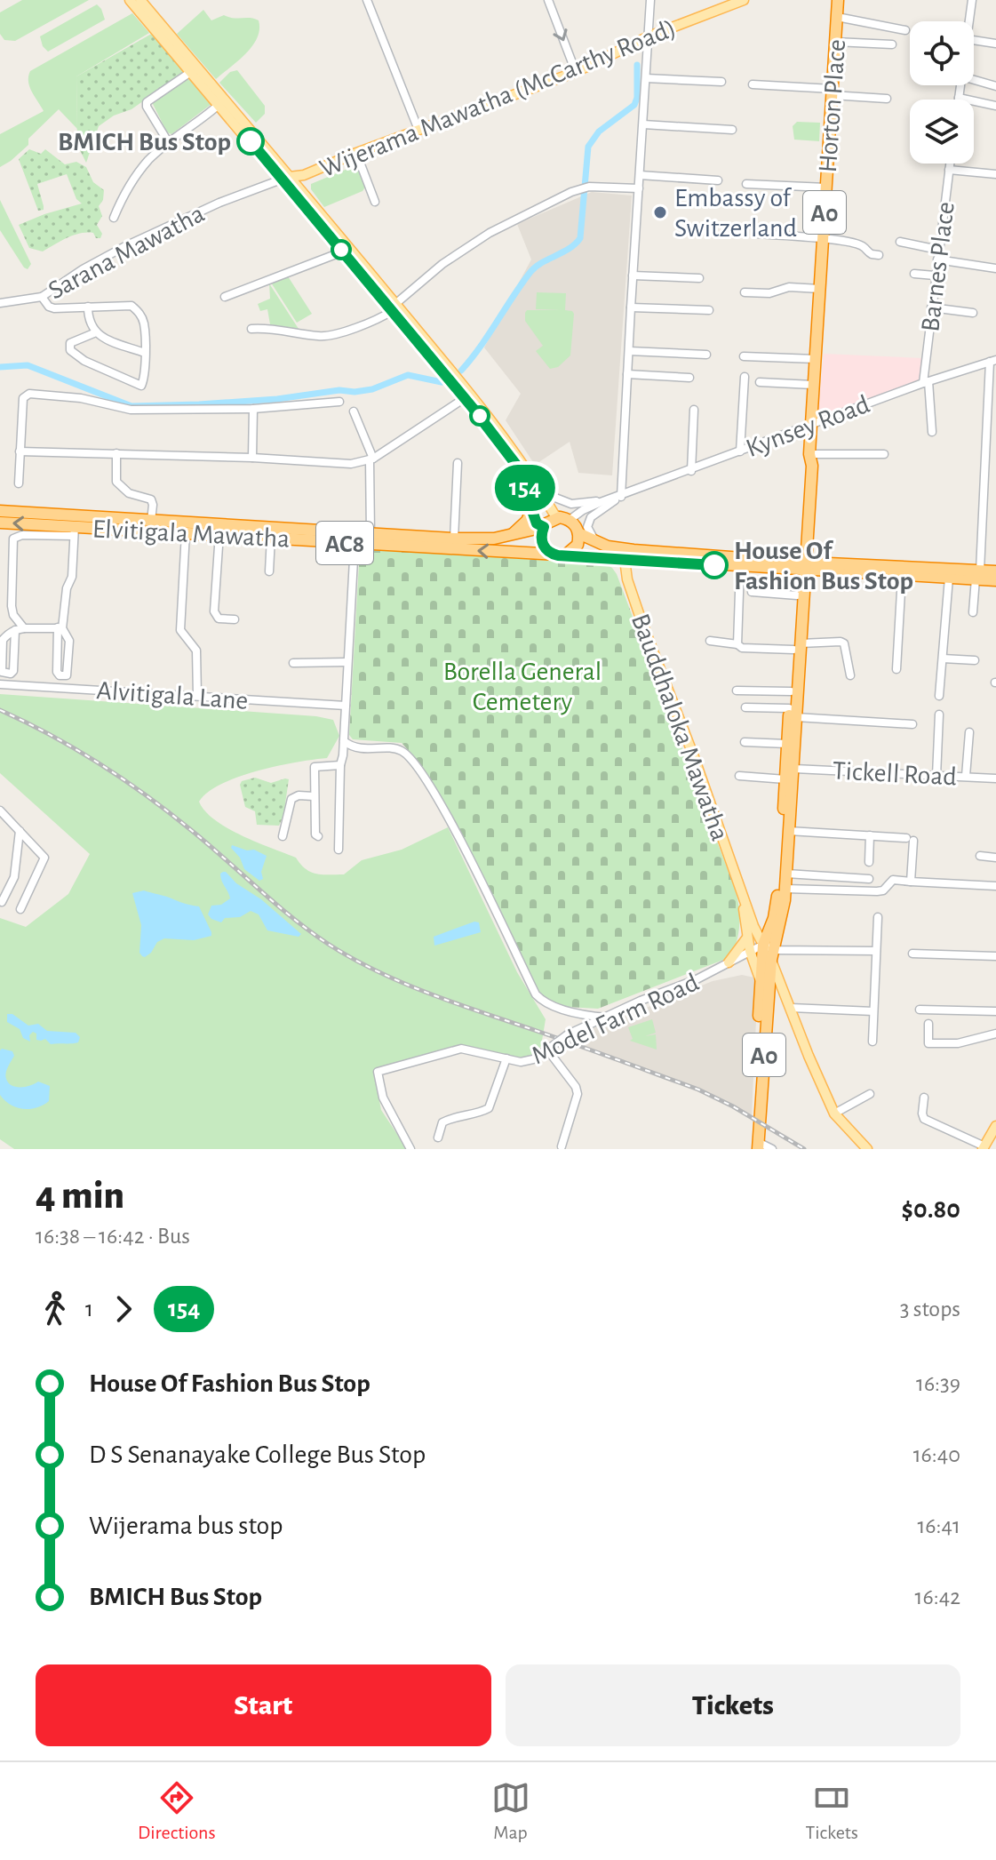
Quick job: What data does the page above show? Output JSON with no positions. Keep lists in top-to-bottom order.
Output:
{
  "streets": {
    "highway": [
      "Horton Place",
      "A0",
      "Elvitigala Mawatha",
      "AC8"
    ],
    "main road": ["Wijerama Mawatha (McCarthy Road)", "Bauddhaloka Mawatha"],
    "street": [
      "Sarana Mawatha",
      "Barnes Place",
      "Kynsey Road",
      "Alvitigala Lane",
      "Tickell Road",
      "Model Farm Road"
    ]
  },
  "crossings": [
    ["Wijerama Mawatha (McCarthy Road)", "Sarana Mawatha"],
    ["Horton Place", "A0"],
    ["Horton Place", "Kynsey Road"],
    ["A0", "Kynsey Road"],
    ["A0", "Elvitigala Mawatha"],
    ["A0", "Bauddhaloka Mawatha"],
    ["A0", "Tickell Road"],
    ["A0", "Model Farm Road"],
    ["Barnes Place", "Kynsey Road"],
    ["Kynsey Road", "Elvitigala Mawatha"],
    ["Elvitigala Mawatha", "Bauddhaloka Mawatha"],
    ["Bauddhaloka Mawatha", "Model Farm Road"]
  ],
  "parks": ["Borella General Cemetery"],
  "places": ["BMICH Bus Stop", "Embassy of Switzerland", "House Of Fashion Bus Stop"],
  "lines": ["bus line 154"],
  "page": {
    "on_map": "154",
    "heading": ["4 min", "16:38 – 16:42 · Bus", "$0.80"],
    "legs": ["1", "154", "3 stops"],
    "list": [
      {
        "name": "House Of Fashion Bus Stop",
        "value": "16:39"
      },
      {
        "name": "D S Senanayake College Bus Stop",
        "value": "16:40"
      },
      {
        "name": "Wijerama bus stop",
        "value": "16:41"
      },
      {
        "name": "BMICH Bus Stop",
        "value": "16:42"
      }
    ],
    "buttons": ["Start", "Tickets"],
    "tabs": ["Directions", "Map", "Tickets"]
  }
}
